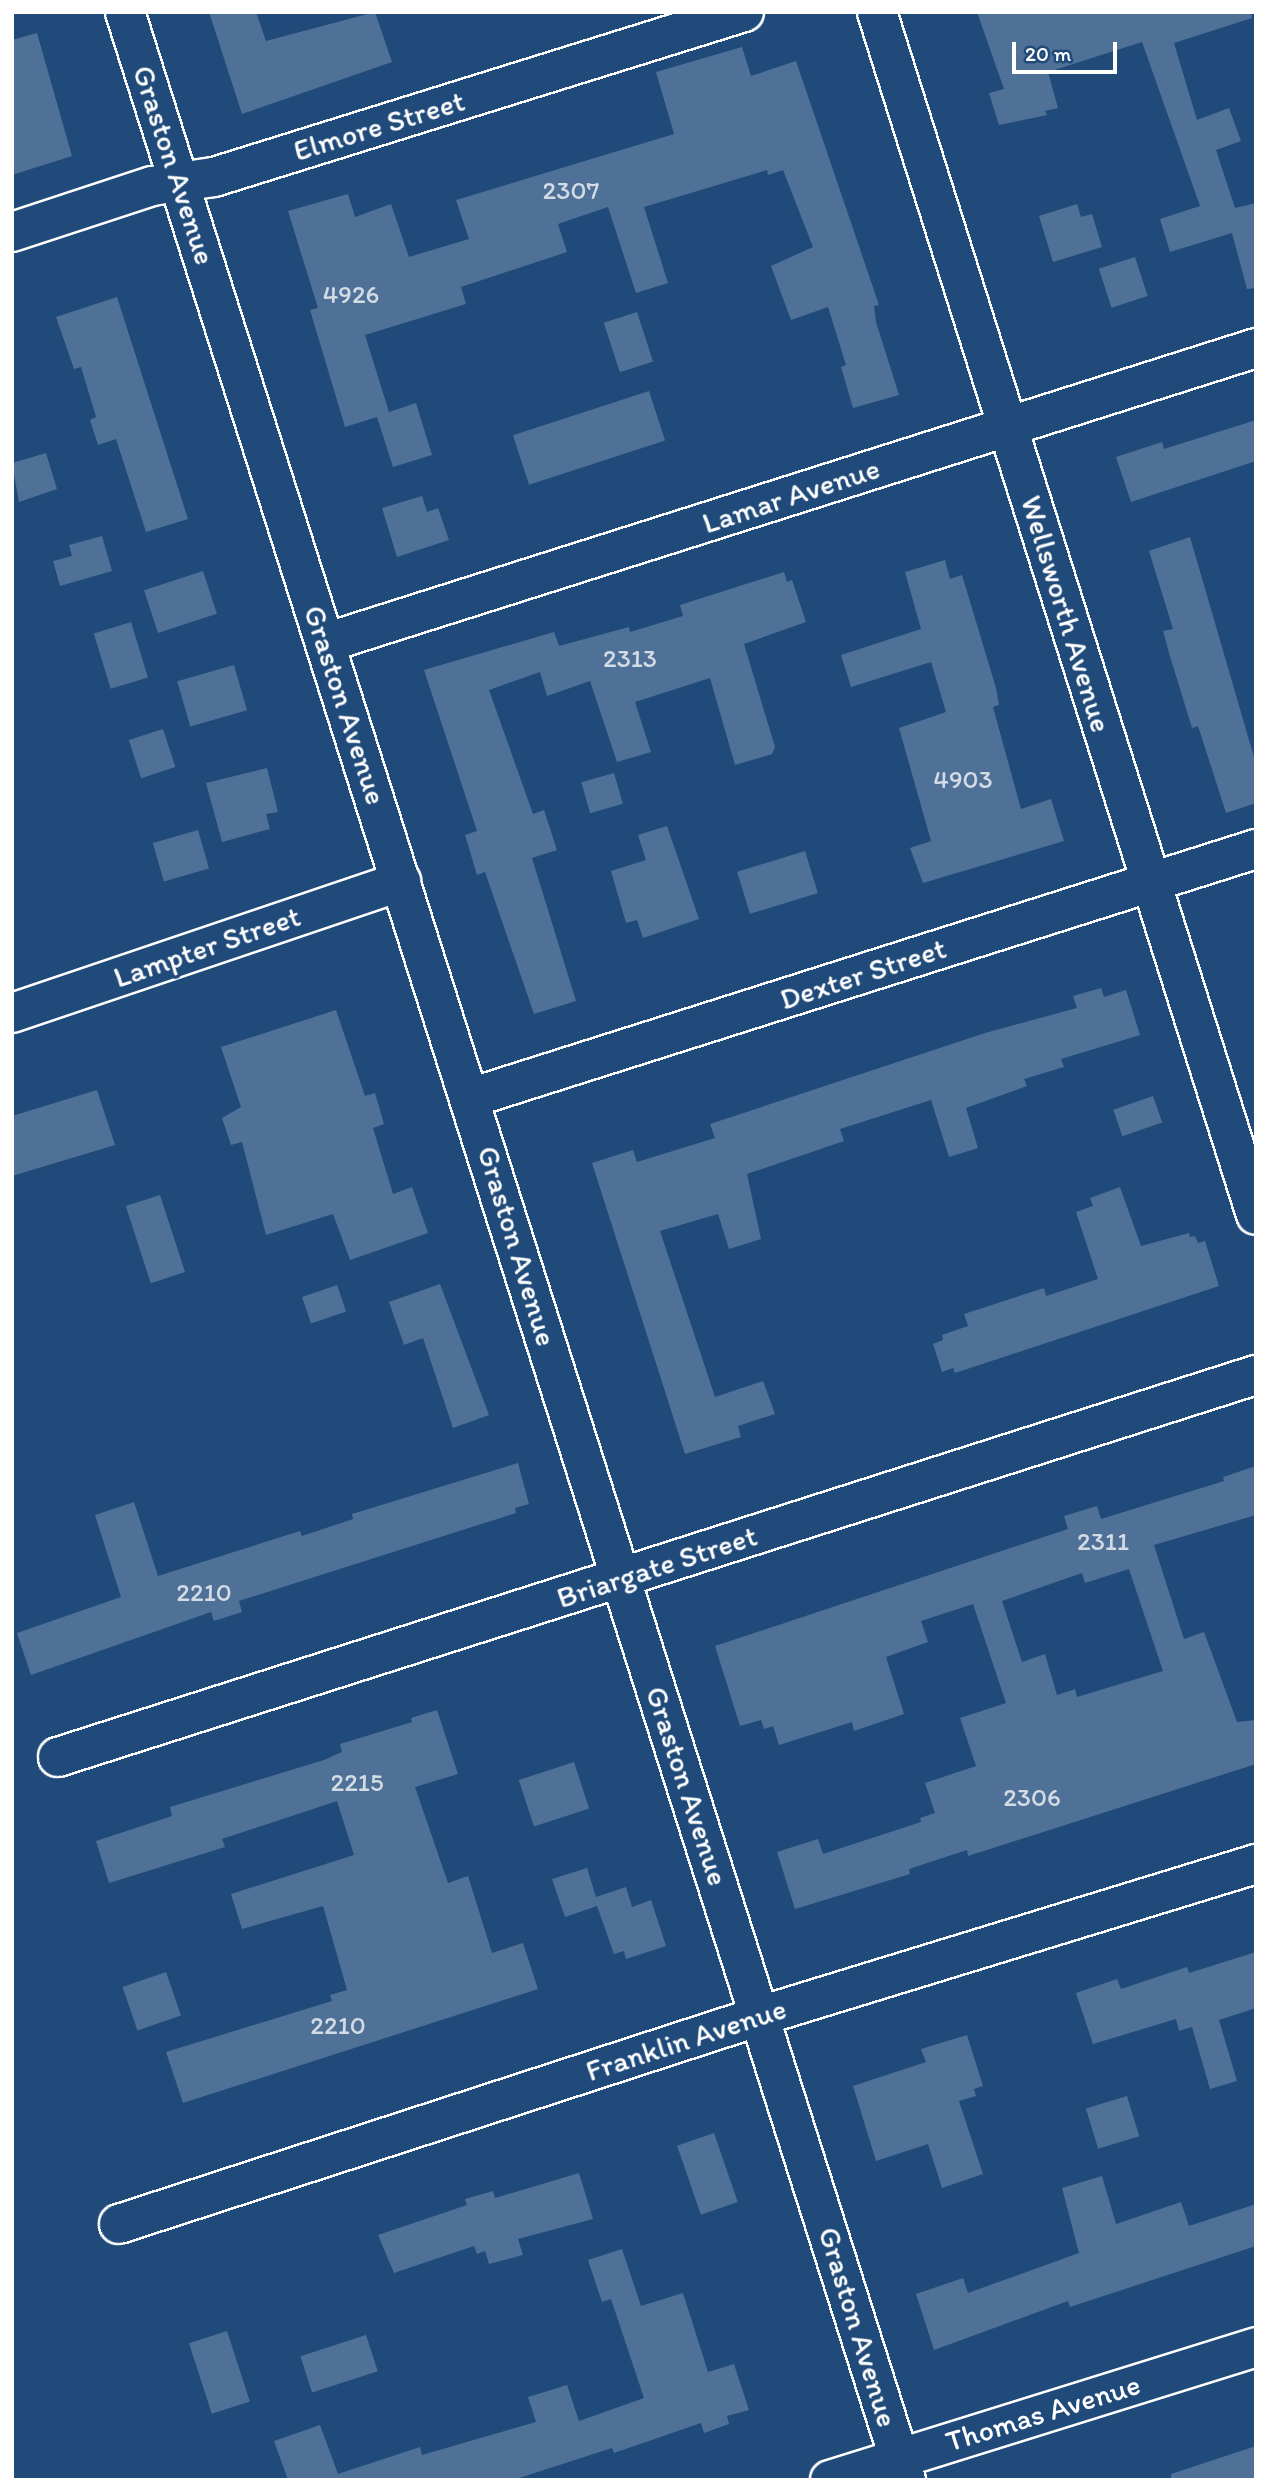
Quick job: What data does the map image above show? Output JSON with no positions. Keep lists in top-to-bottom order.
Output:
{
  "streets": {
    "street": [
      "Elmore Street",
      "Graston Avenue",
      "Lamar Avenue",
      "Wellsworth Avenue",
      "Lampter Street",
      "Dexter Street",
      "Briargate Street",
      "Franklin Avenue",
      "Thomas Avenue"
    ]
  },
  "crossings": [
    ["Elmore Street", "Graston Avenue"],
    ["Graston Avenue", "Lamar Avenue"],
    ["Graston Avenue", "Lampter Street"],
    ["Graston Avenue", "Dexter Street"],
    ["Graston Avenue", "Briargate Street"],
    ["Graston Avenue", "Franklin Avenue"],
    ["Graston Avenue", "Thomas Avenue"],
    ["Lamar Avenue", "Wellsworth Avenue"],
    ["Wellsworth Avenue", "Dexter Street"]
  ],
  "house_numbers": [
    "2307",
    "4926",
    "2313",
    "4903",
    "2311",
    "2210",
    "2215",
    "2306",
    "2210"
  ],
  "scale_bar": "20 m"
}
